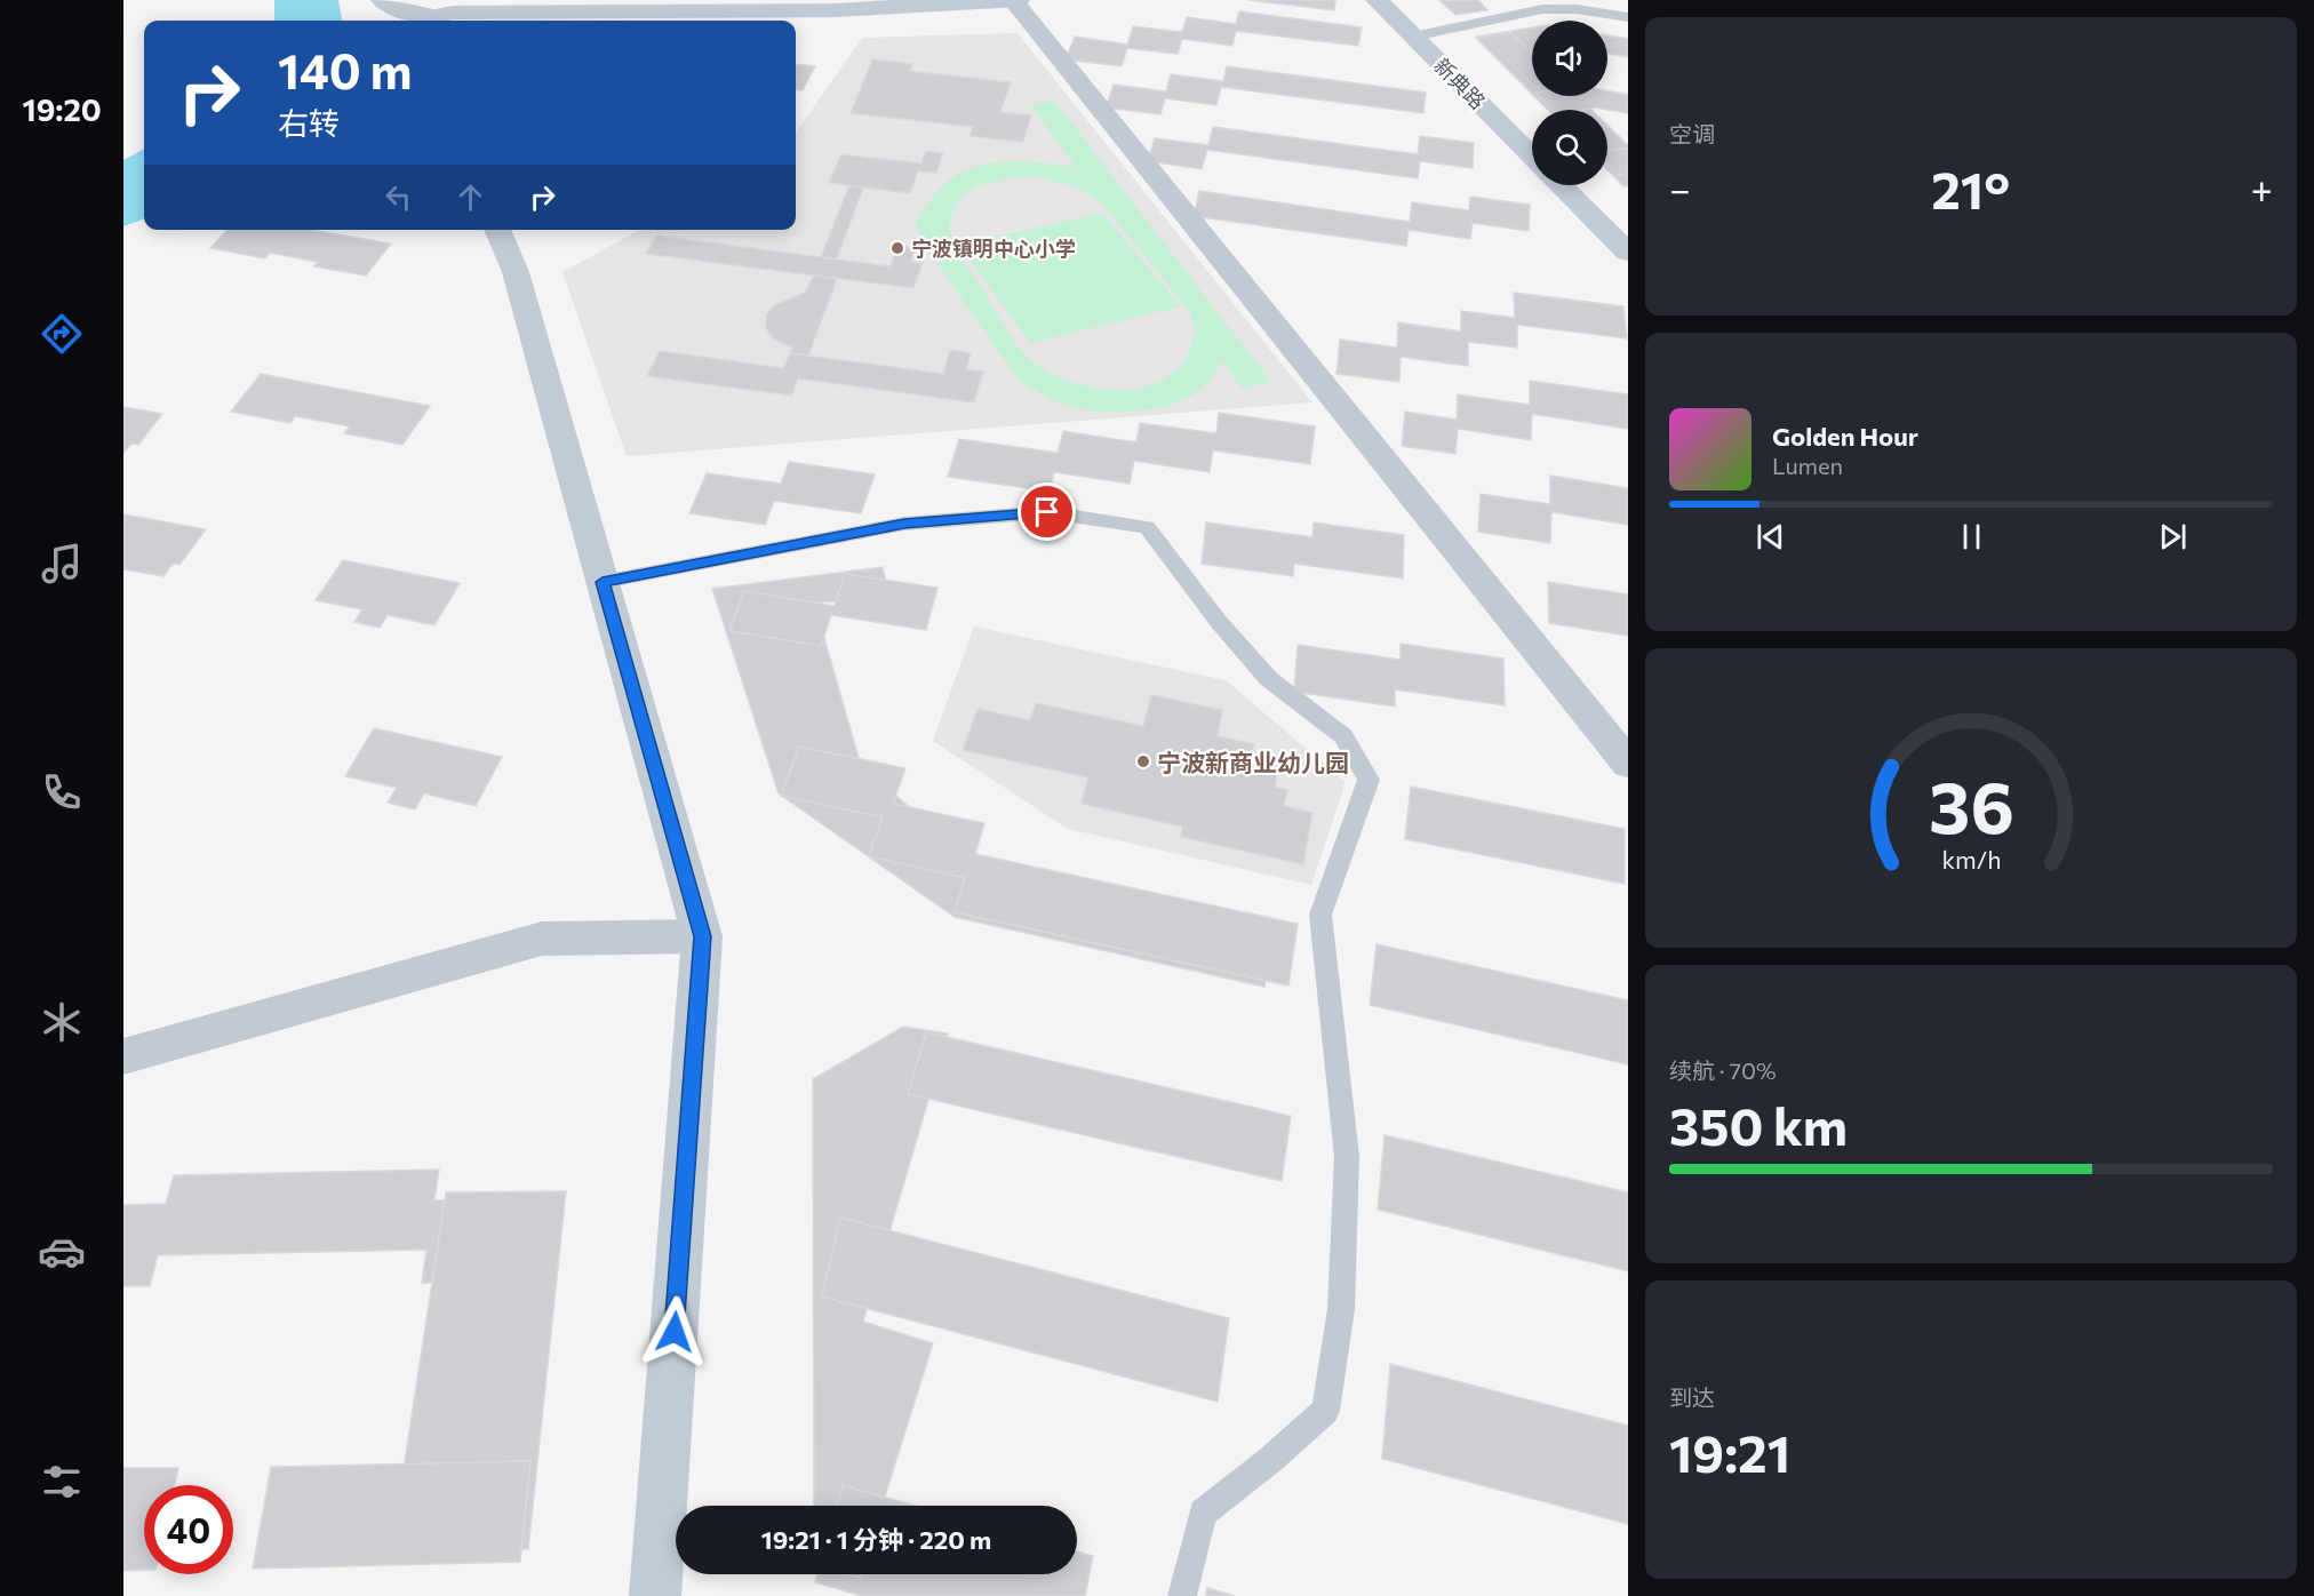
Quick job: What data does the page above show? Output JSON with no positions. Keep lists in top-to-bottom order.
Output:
{
  "streets": {
    "street": ["新典路"]
  },
  "places": ["宁波镇明中心小学", "宁波新商业幼儿园"],
  "page": {
    "tabs": "19:20",
    "tile": [
      "空调",
      ["续航 · 70%", "350 km"],
      ["到达", "19:21"]
    ],
    "turn": ["140 m", "右转"],
    "heat": ["−", "21°", "+"],
    "song": ["Golden Hour", "Lumen"],
    "limit": "40",
    "trip": "19:21 · 1 分钟 · 220 m",
    "gauge": ["36", "km/h"]
  }
}
